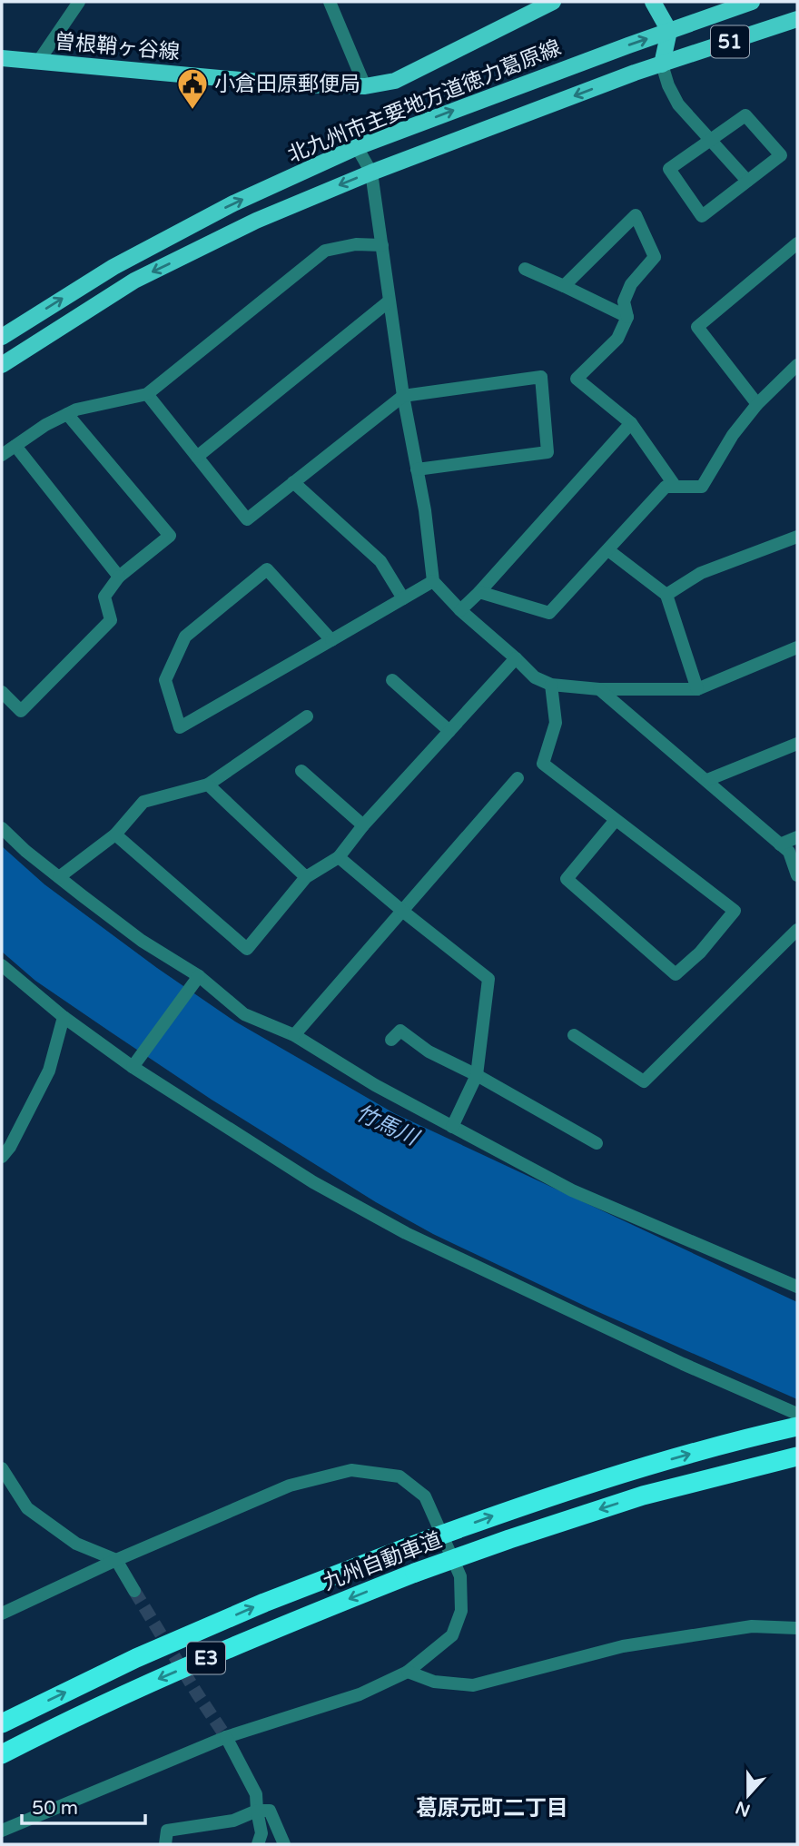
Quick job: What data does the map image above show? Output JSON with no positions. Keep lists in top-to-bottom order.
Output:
{
  "streets": {
    "highway": ["九州自動車道", "E3"],
    "main road": ["51", "曽根鞘ヶ谷線", "北九州市主要地方道徳力葛原線"]
  },
  "crossings": [
    ["51", "北九州市主要地方道徳力葛原線"]
  ],
  "districts": ["葛原元町二丁目"],
  "water": ["竹馬川"],
  "places": {
    "public building": ["小倉田原郵便局"]
  },
  "scale_bar": "50 m",
  "north": "bottom"
}
